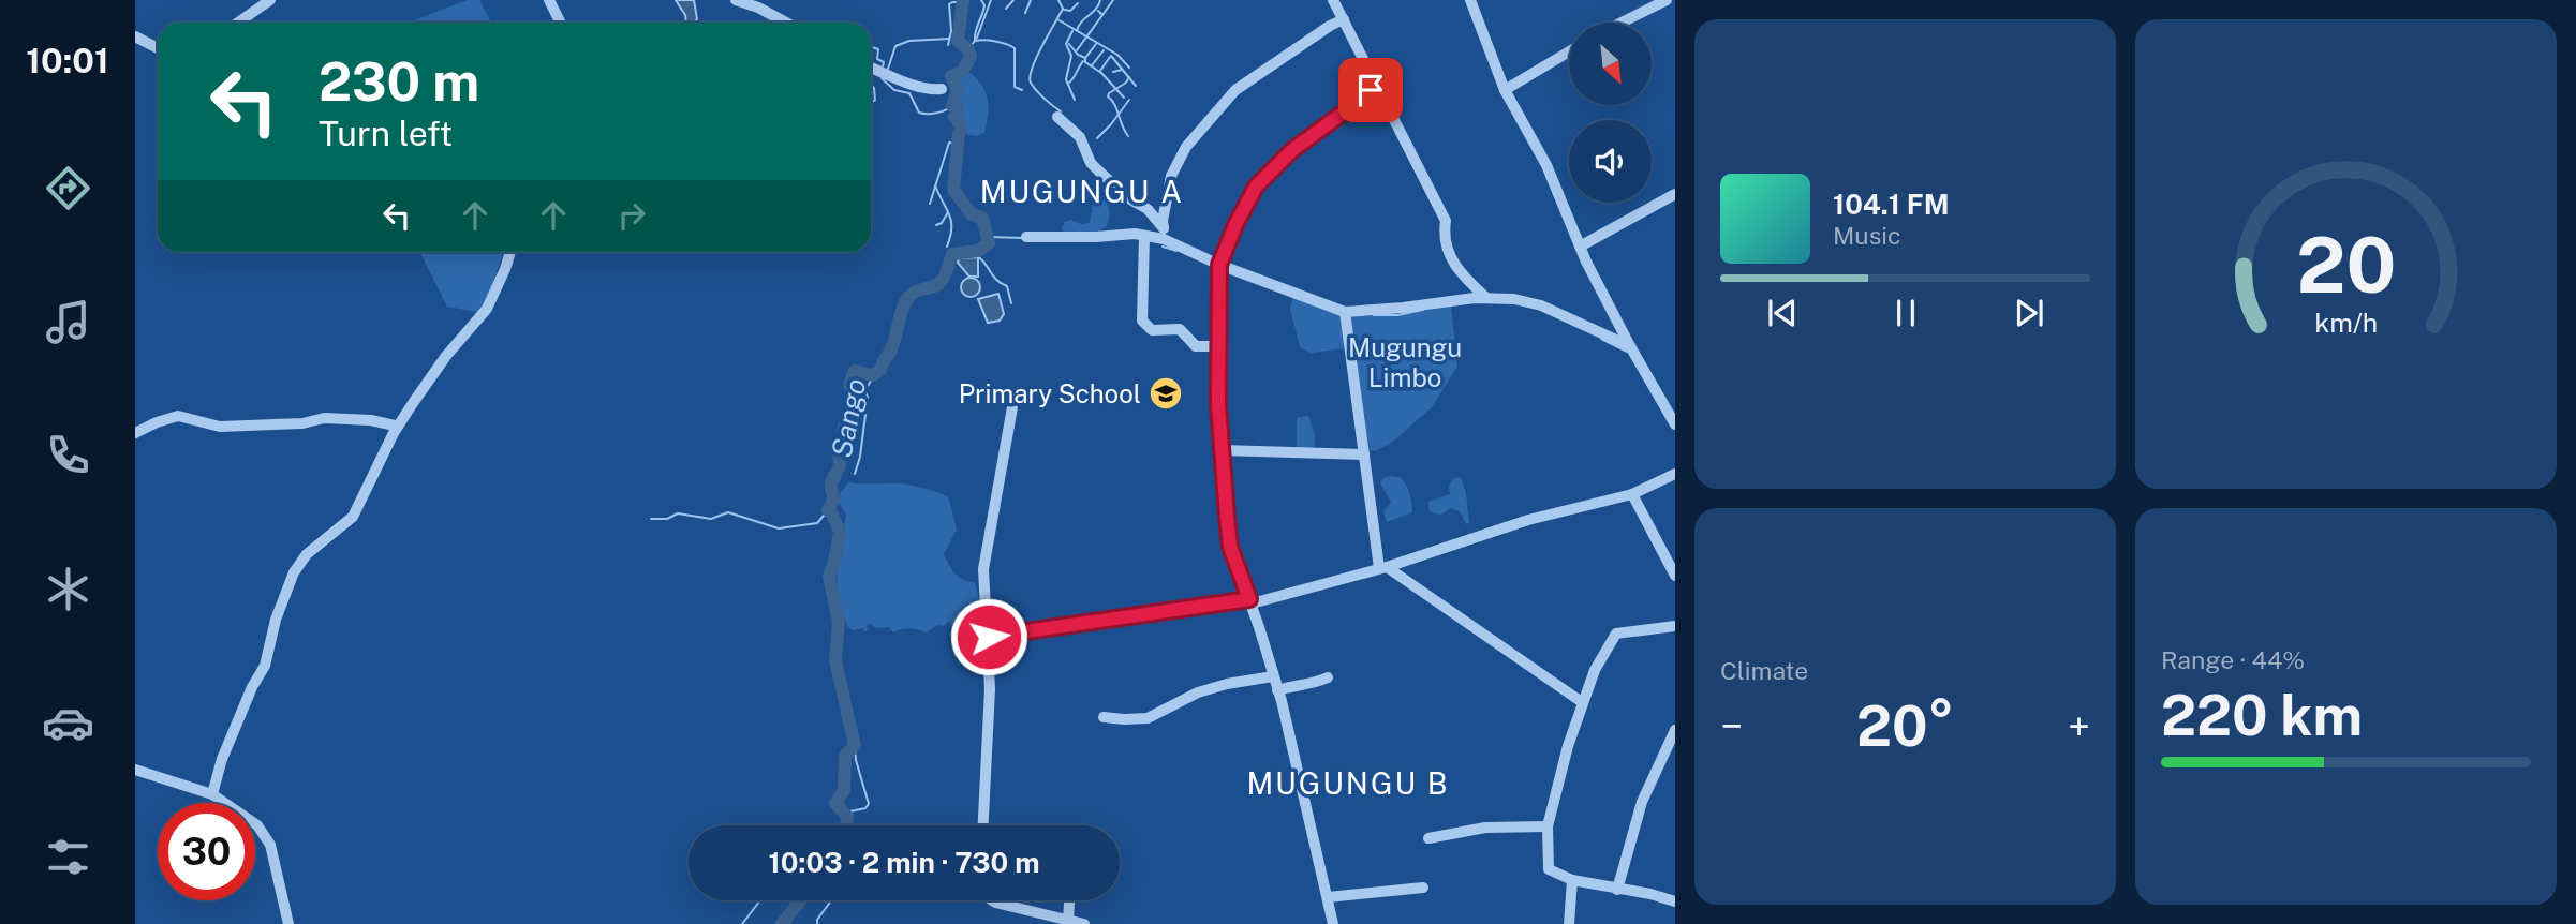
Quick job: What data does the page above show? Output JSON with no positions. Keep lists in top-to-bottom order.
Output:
{
  "districts": ["MUGUNGU A", "MUGUNGU B"],
  "water": ["Sango"],
  "parks": ["Mugungu Limbo"],
  "places": {
    "school or university": ["Primary School"]
  },
  "north": "bottom right",
  "page": {
    "tabs": "10:01",
    "turn": ["230 m", "Turn left"],
    "song": ["104.1 FM", "Music"],
    "tile": [
      "Climate",
      ["Range · 44%", "220 km"]
    ],
    "heat": ["−", "20°", "+"],
    "limit": "30",
    "trip": "10:03 · 2 min · 730 m",
    "gauge": ["20", "km/h"]
  }
}
